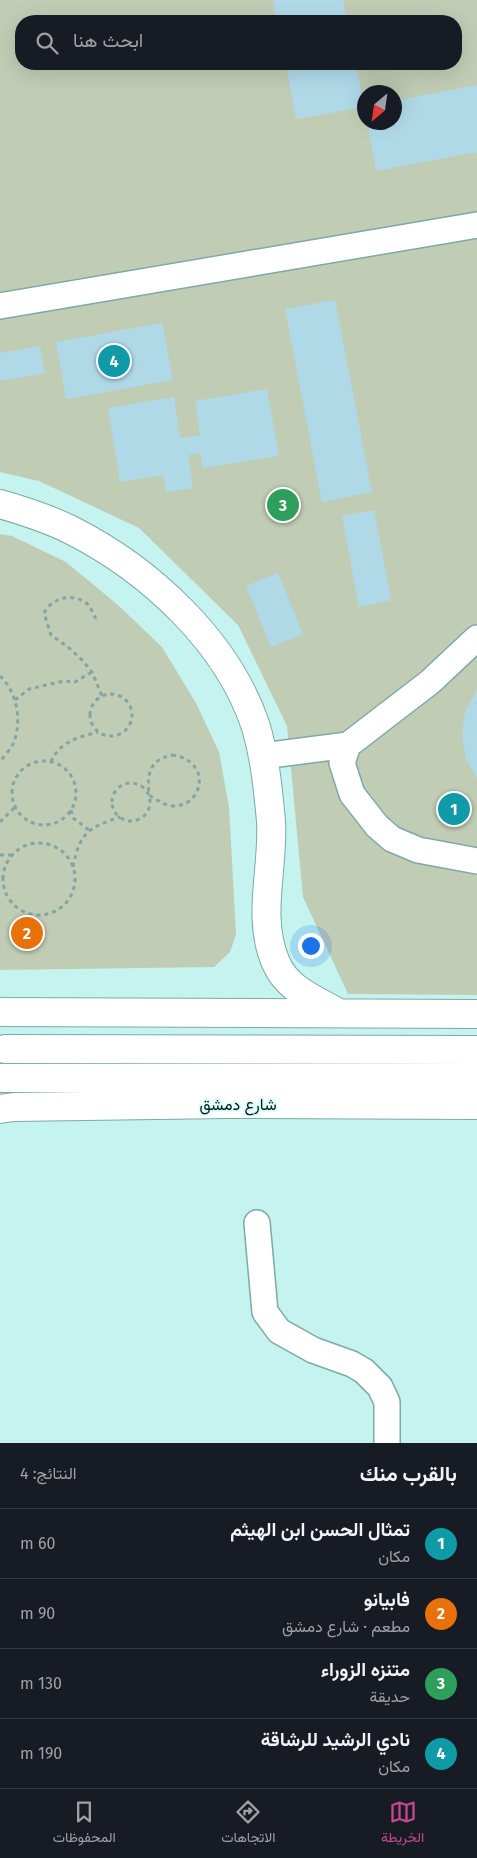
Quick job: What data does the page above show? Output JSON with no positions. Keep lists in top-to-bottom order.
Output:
{
  "streets": {
    "main road": ["شارع دمشق"]
  },
  "north": "bottom left",
  "page": {
    "search": "ابحث هنا",
    "pins": [
      "4",
      "3",
      "1",
      "2"
    ],
    "heading": ["بالقرب منك", "النتائج: 4"],
    "list": [
      {
        "mark": "1",
        "name": "تمثال الحسن ابن الهيثم",
        "note": "مكان",
        "value": "60 m"
      },
      {
        "mark": "2",
        "name": "فابيانو",
        "note": "مطعم · شارع دمشق",
        "value": "90 m"
      },
      {
        "mark": "3",
        "name": "متنزه الزوراء",
        "note": "حديقة",
        "value": "130 m"
      },
      {
        "mark": "4",
        "name": "نادي الرشيد للرشاقة",
        "note": "مكان",
        "value": "190 m"
      }
    ],
    "nav": ["الخريطة", "الاتجاهات", "المحفوظات"]
  }
}
